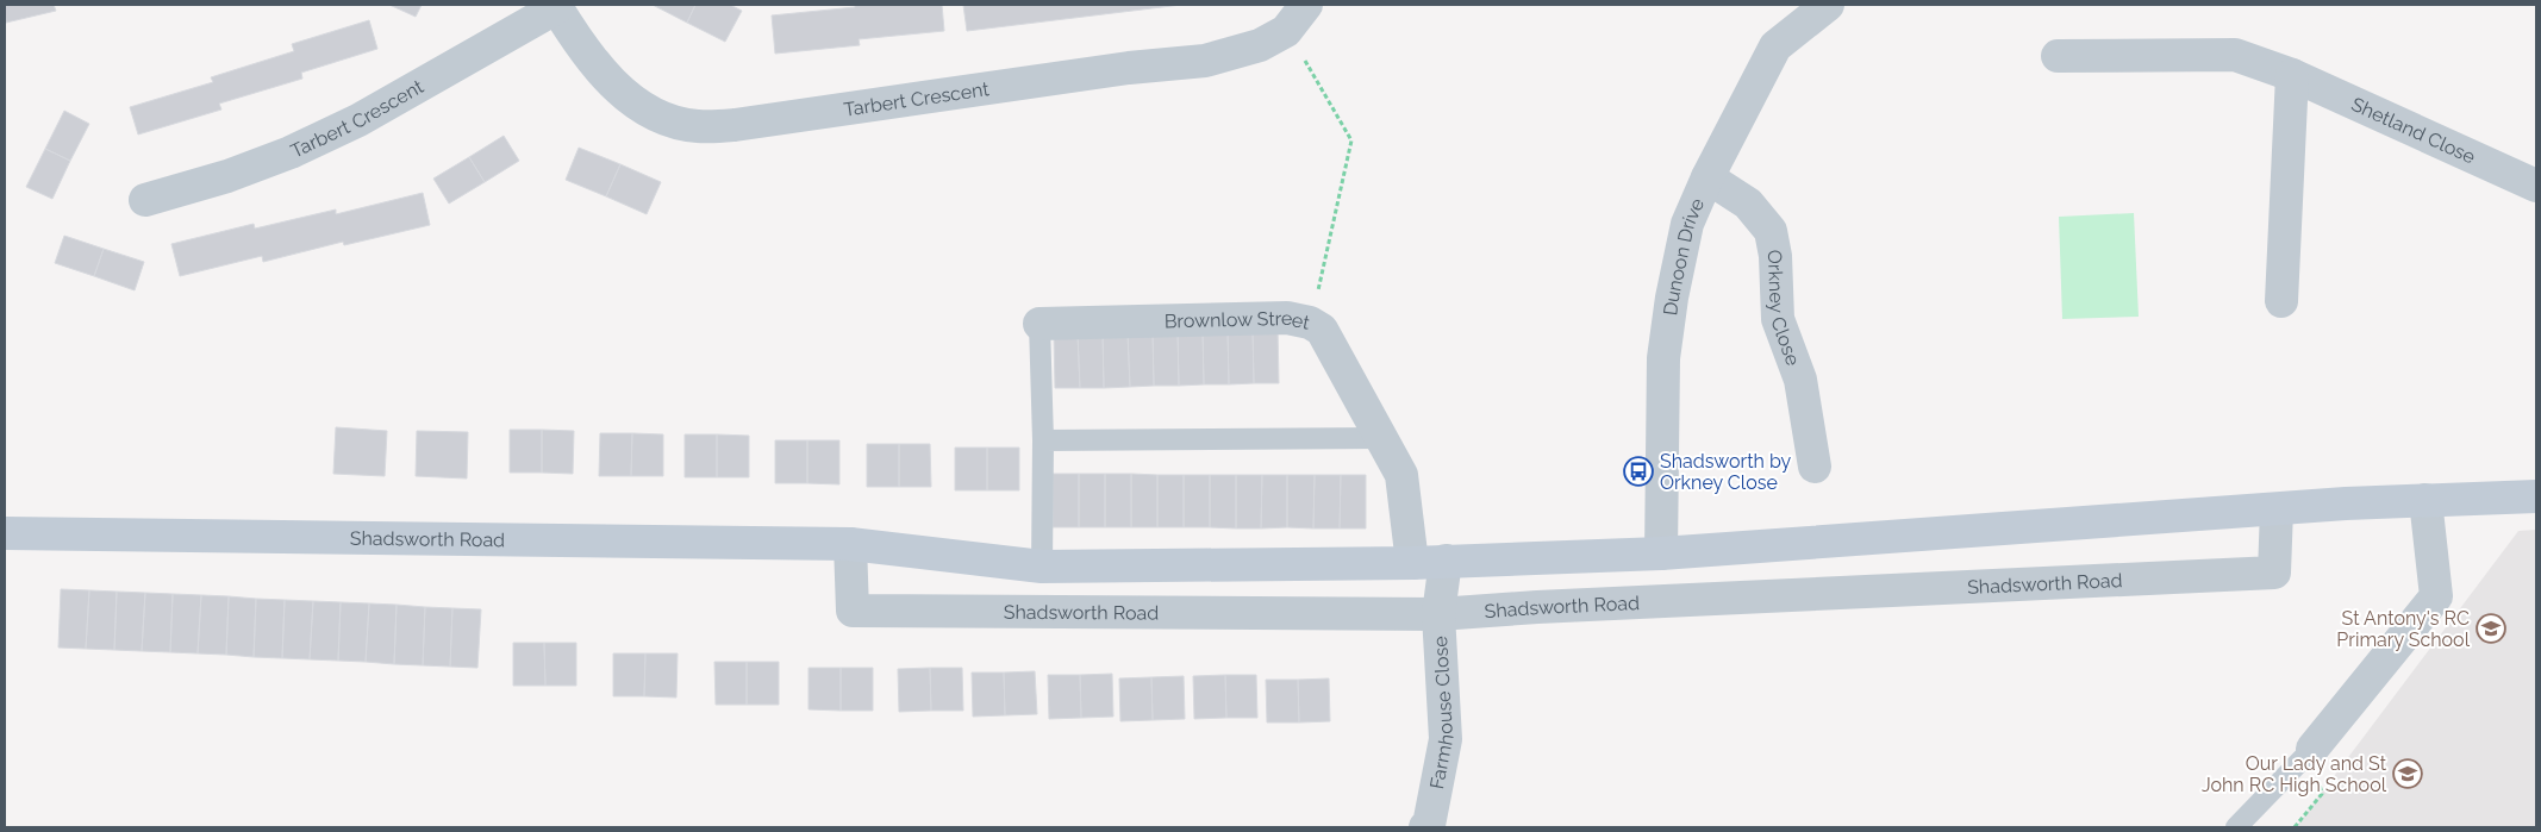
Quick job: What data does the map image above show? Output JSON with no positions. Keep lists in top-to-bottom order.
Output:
{
  "streets": {
    "main road": ["Shadsworth Road"],
    "street": [
      "Tarbert Crescent",
      "Shetland Close",
      "Dunoon Drive",
      "Orkney Close",
      "Brownlow Street",
      "Farmhouse Close"
    ]
  },
  "crossings": [
    ["Dunoon Drive", "Orkney Close"],
    ["Dunoon Drive", "Shadsworth Road"],
    ["Brownlow Street", "Shadsworth Road"],
    ["Shadsworth Road", "Farmhouse Close"]
  ],
  "places": {
    "bus stop": ["Shadsworth by Orkney Close"],
    "school or university": ["St Antony's RC Primary School", "Our Lady and St John RC High School"]
  }
}
